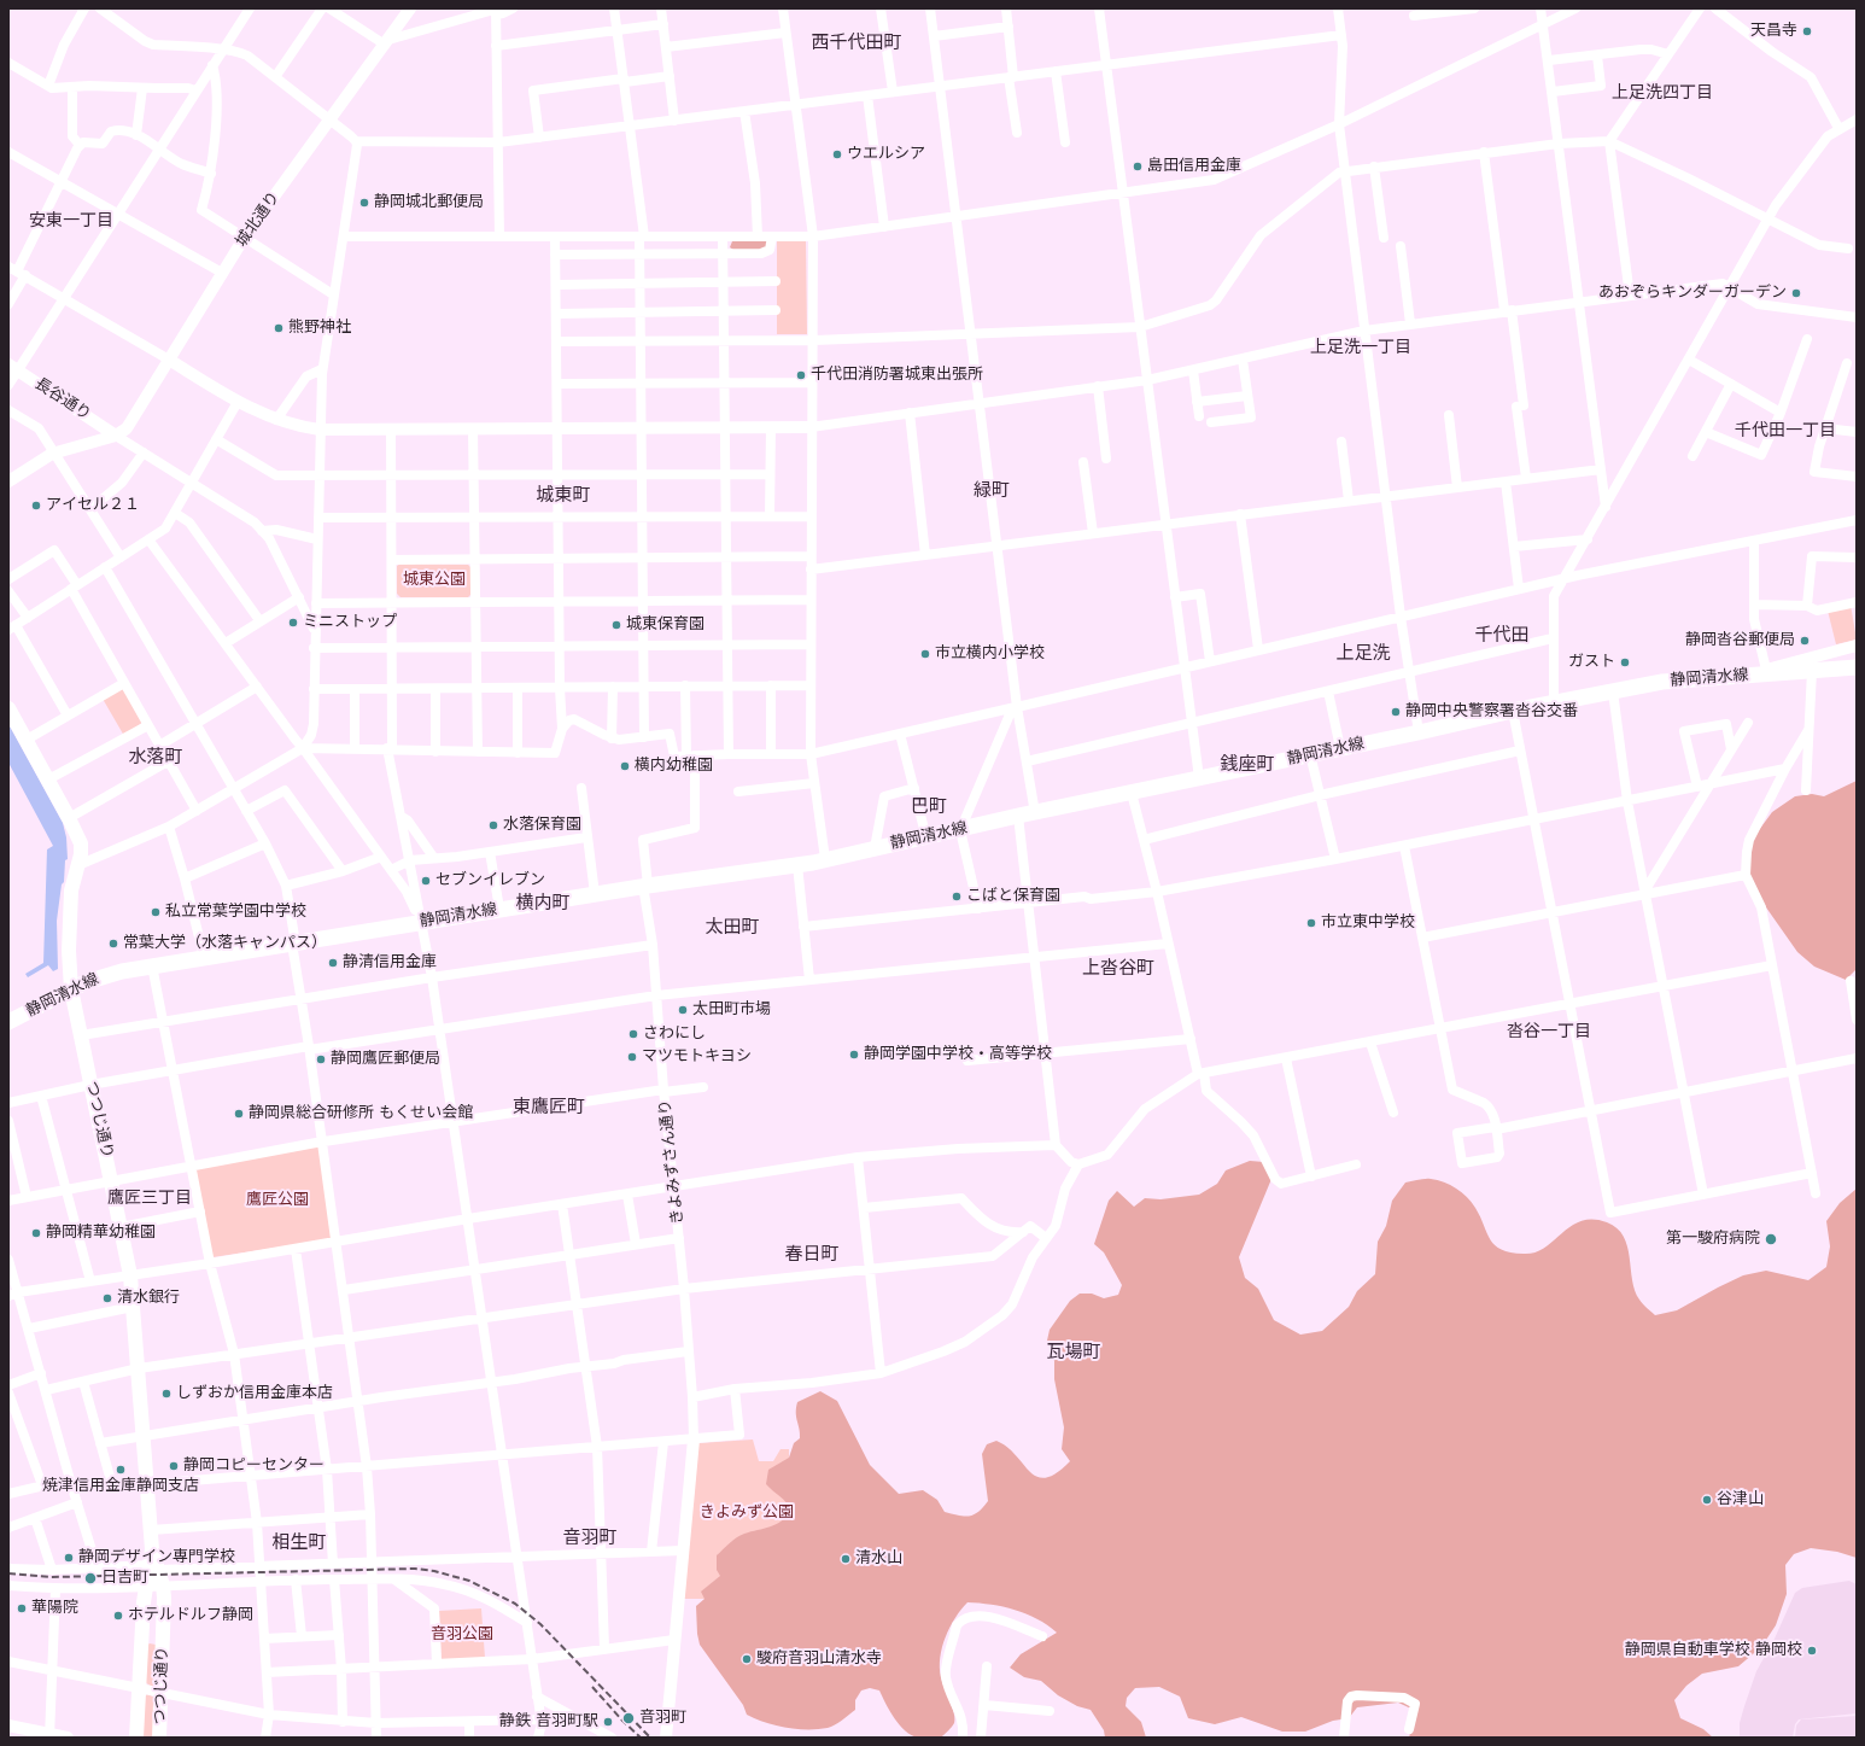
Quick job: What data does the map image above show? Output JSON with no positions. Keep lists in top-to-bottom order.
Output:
{
  "streets": {
    "main road": ["静岡清水線", "つつじ通り"],
    "street": ["城北通り", "長谷通り", "きよみずさん通り"]
  },
  "crossings": [
    ["城北通り", "長谷通り"],
    ["静岡清水線", "つつじ通り"],
    ["静岡清水線", "きよみずさん通り"]
  ],
  "districts": [
    "西千代田町",
    "上足洗四丁目",
    "安東一丁目",
    "上足洗一丁目",
    "千代田一丁目",
    "緑町",
    "城東町",
    "千代田",
    "上足洗",
    "水落町",
    "銭座町",
    "巴町",
    "横内町",
    "太田町",
    "上沓谷町",
    "沓谷一丁目",
    "東鷹匠町",
    "鷹匠三丁目",
    "春日町",
    "瓦場町",
    "音羽町",
    "相生町"
  ],
  "parks": [
    "城東公園",
    "鷹匠公園",
    "きよみず公園",
    "音羽公園"
  ],
  "places": [
    "天昌寺",
    "ウエルシア",
    "島田信用金庫",
    "静岡城北郵便局",
    "あおぞらキンダーガーデン",
    "熊野神社",
    "千代田消防署城東出張所",
    "アイセル２１",
    "ミニストップ",
    "城東保育園",
    "静岡沓谷郵便局",
    "市立横内小学校",
    "ガスト",
    "静岡中央警察署沓谷交番",
    "横内幼稚園",
    "水落保育園",
    "セブンイレブン",
    "こばと保育園",
    "私立常葉学園中学校",
    "市立東中学校",
    "常葉大学（水落キャンパス）",
    "静清信用金庫",
    "太田町市場",
    "さわにし",
    "静岡学園中学校・高等学校",
    "マツモトキヨシ",
    "静岡鷹匠郵便局",
    "静岡県総合研修所 もくせい会館",
    "静岡精華幼稚園",
    "第一駿府病院",
    "清水銀行",
    "しずおか信用金庫本店",
    "静岡コピーセンター",
    "焼津信用金庫静岡支店",
    "谷津山",
    "静岡デザイン専門学校",
    "清水山",
    "日吉町",
    "華陽院",
    "ホテルドルフ静岡",
    "静岡県自動車学校 静岡校",
    "駿府音羽山清水寺",
    "音羽町",
    "静鉄 音羽町駅"
  ]
}
